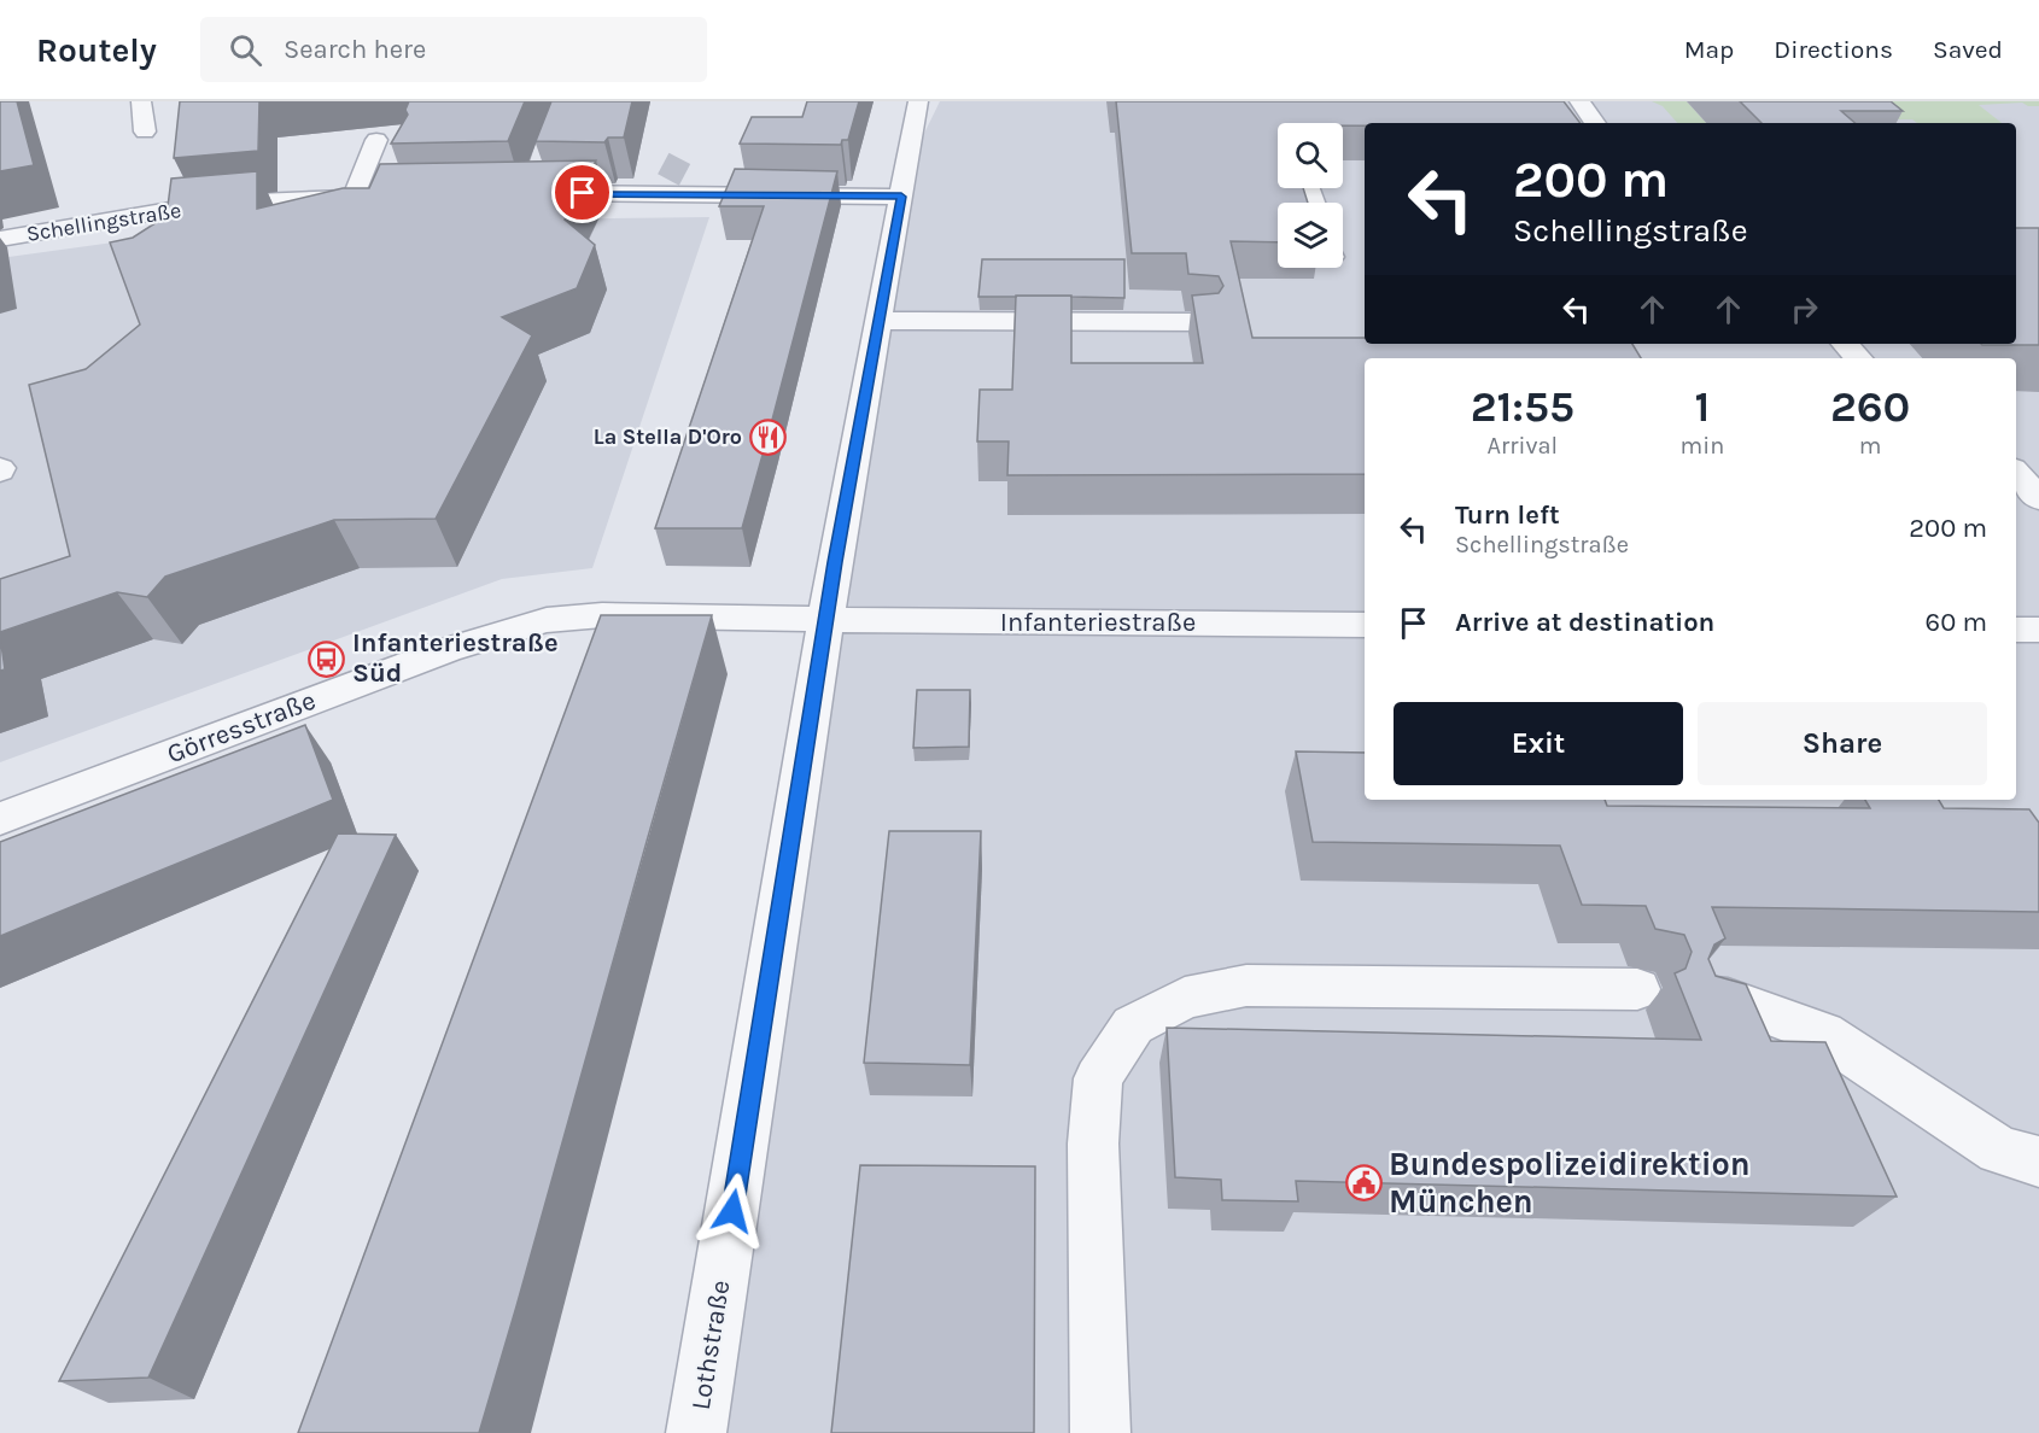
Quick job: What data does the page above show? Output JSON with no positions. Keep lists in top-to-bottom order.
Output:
{
  "streets": {
    "street": [
      "Schellingstraße",
      "Infanteriestraße",
      "Görresstraße",
      "Lothstraße"
    ]
  },
  "crossings": [
    ["Infanteriestraße", "Görresstraße"],
    ["Infanteriestraße", "Lothstraße"],
    ["Görresstraße", "Lothstraße"]
  ],
  "places": {
    "restaurant": ["La Stella D'Oro"],
    "bus stop": ["Infanteriestraße Süd"],
    "public building": ["Bundespolizeidirektion München"]
  },
  "page": {
    "header": "Routely",
    "search": "Search here",
    "nav": ["Map", "Directions", "Saved"],
    "turn": ["200 m", "Schellingstraße"],
    "eta": [
      "21:55",
      "Arrival",
      "1",
      "min",
      "260",
      "m"
    ],
    "list": [
      {
        "name": "Turn left",
        "note": "Schellingstraße",
        "value": "200 m"
      },
      {
        "name": "Arrive at destination",
        "value": "60 m"
      }
    ],
    "buttons": ["Exit", "Share"]
  }
}
